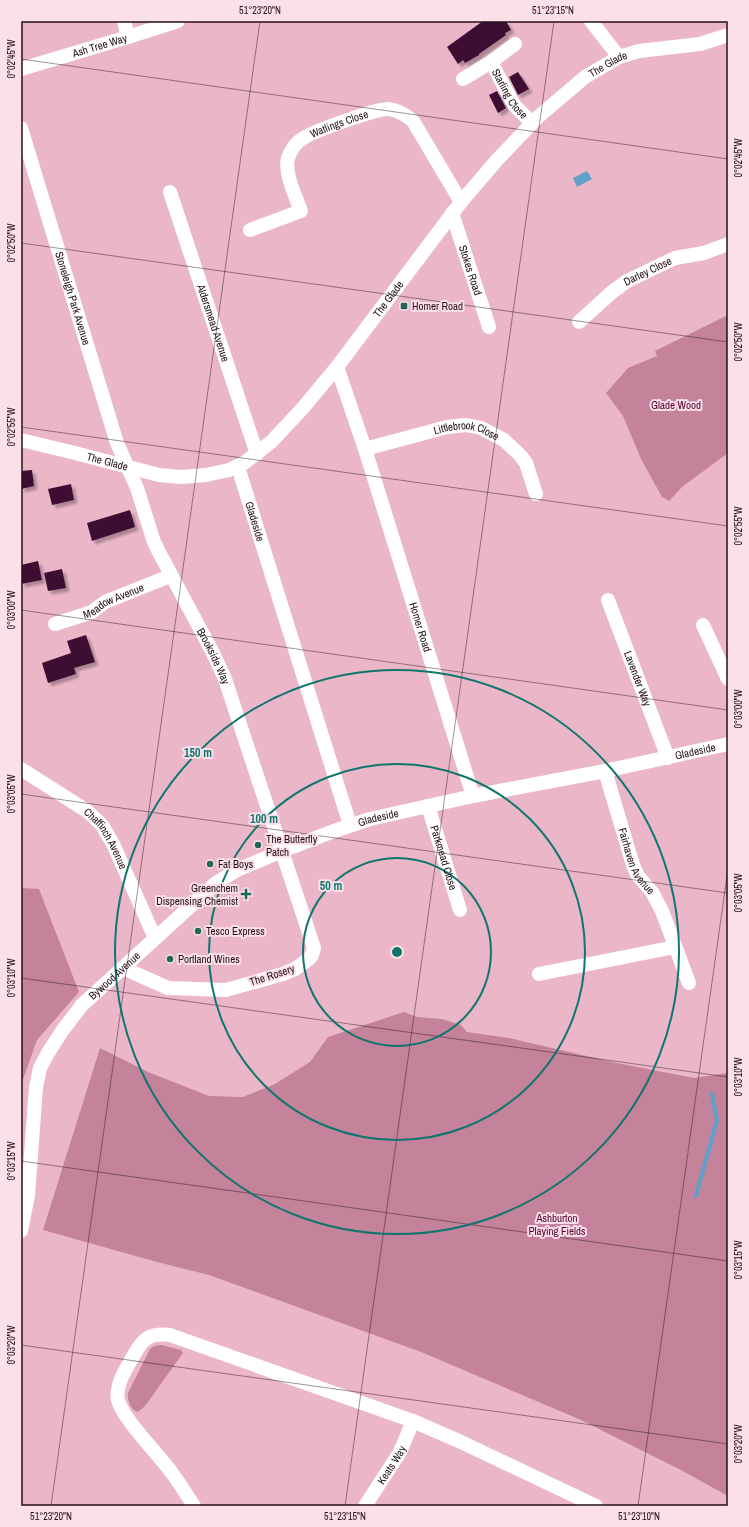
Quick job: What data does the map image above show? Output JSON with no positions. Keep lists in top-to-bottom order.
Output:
{
  "streets": {
    "street": [
      "Ash Tree Way",
      "The Glade",
      "Starling Close",
      "Watlings Close",
      "Stokes Road",
      "Darley Close",
      "Stoneleigh Park Avenue",
      "Aldersmead Avenue",
      "Littlebrook Close",
      "Gladeside",
      "Meadow Avenue",
      "Homer Road",
      "Brookside Way",
      "Lavender Way",
      "Chaffinch Avenue",
      "Parkmead Close",
      "Fairhaven Avenue",
      "The Rosery",
      "Bywood Avenue",
      "Keats Way"
    ]
  },
  "crossings": [
    ["The Glade", "Starling Close"],
    ["The Glade", "Watlings Close"],
    ["The Glade", "Stokes Road"],
    ["The Glade", "Stoneleigh Park Avenue"],
    ["The Glade", "Aldersmead Avenue"],
    ["The Glade", "Gladeside"],
    ["The Glade", "Homer Road"],
    ["The Glade", "Brookside Way"],
    ["Stoneleigh Park Avenue", "Brookside Way"],
    ["Littlebrook Close", "Homer Road"],
    ["Gladeside", "Homer Road"],
    ["Gladeside", "Lavender Way"],
    ["Gladeside", "Parkmead Close"],
    ["Gladeside", "Fairhaven Avenue"],
    ["Gladeside", "Bywood Avenue"],
    ["Meadow Avenue", "Brookside Way"],
    ["Brookside Way", "The Rosery"],
    ["Brookside Way", "Bywood Avenue"],
    ["Chaffinch Avenue", "Bywood Avenue"],
    ["The Rosery", "Bywood Avenue"]
  ],
  "parks": ["Glade Wood", "Ashburton Playing Fields"],
  "places": {
    "transit": ["Homer Road"],
    "other": [
      "The Butterfly Patch",
      "Fat Boys",
      "Tesco Express",
      "Portland Wines"
    ],
    "health": ["Greenchem Dispensing Chemist"]
  },
  "coordinates": [
    "51°23'20\"N",
    "51°23'15\"N",
    "0°02'45\"W",
    "0°02'50\"W",
    "0°02'55\"W",
    "0°03'00\"W",
    "0°03'05\"W",
    "0°03'10\"W",
    "0°03'15\"W",
    "0°03'20\"W",
    "51°23'10\"N"
  ],
  "rings": ["150 m", "100 m", "50 m"]
}
